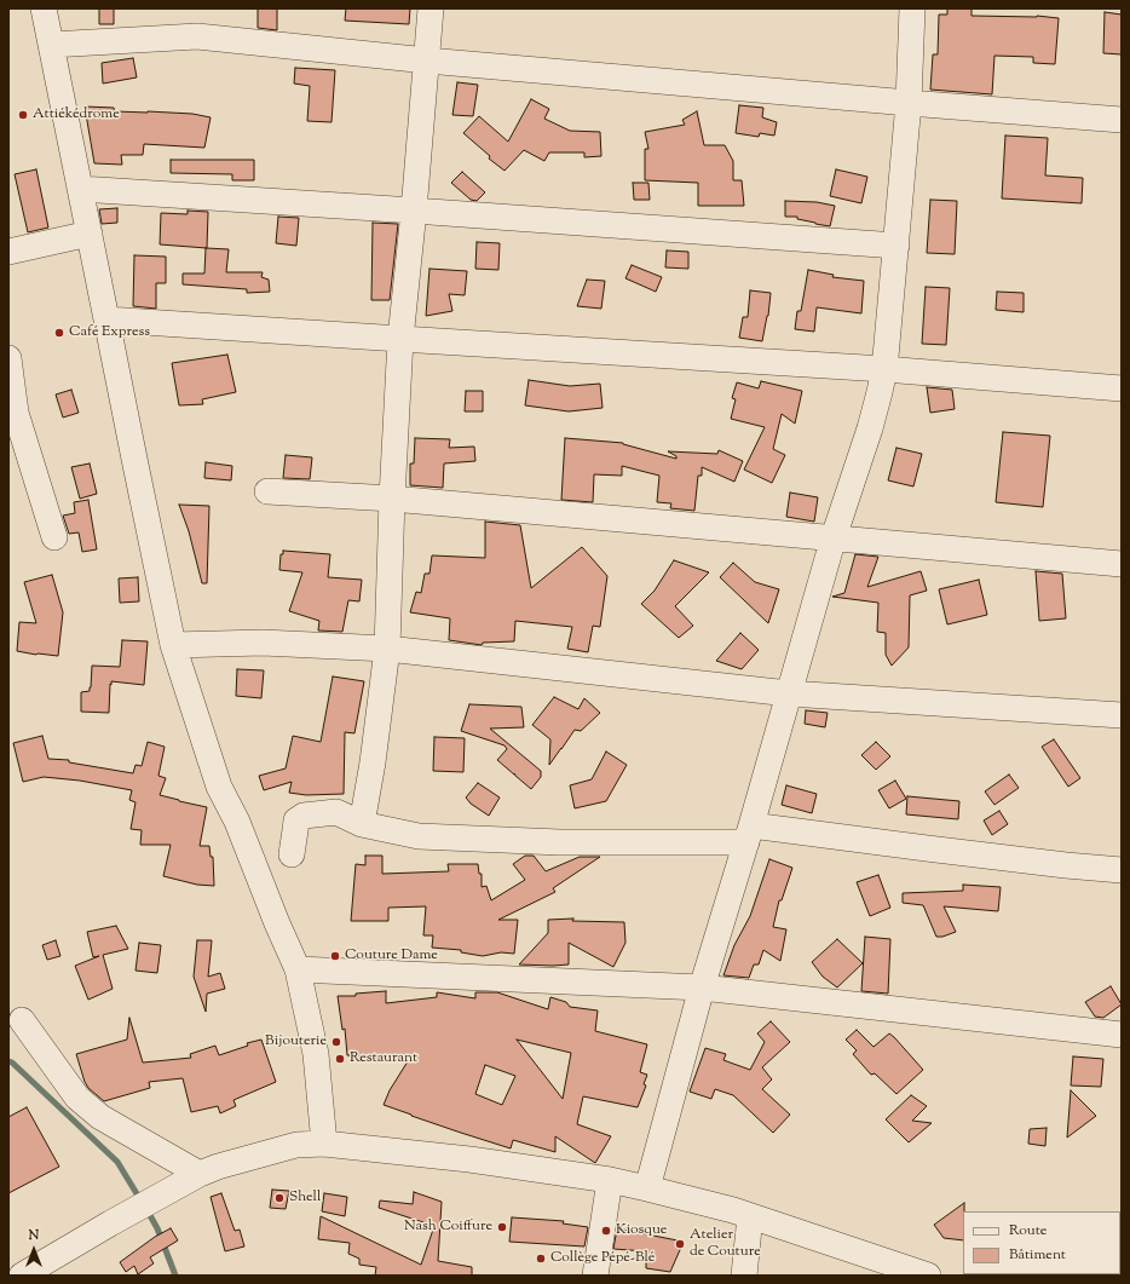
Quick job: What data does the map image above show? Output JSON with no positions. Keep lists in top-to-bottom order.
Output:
{
  "places": [
    "Attiékédrome",
    "Café Express",
    "Couture Dame",
    "Bijouterie",
    "Restaurant",
    "Shell",
    "Nash Coiffure",
    "Kiosque",
    "Atelier de Couture",
    "Collège Pépé-Blé"
  ],
  "legend": ["Route", "Bâtiment"],
  "north": "top"
}
